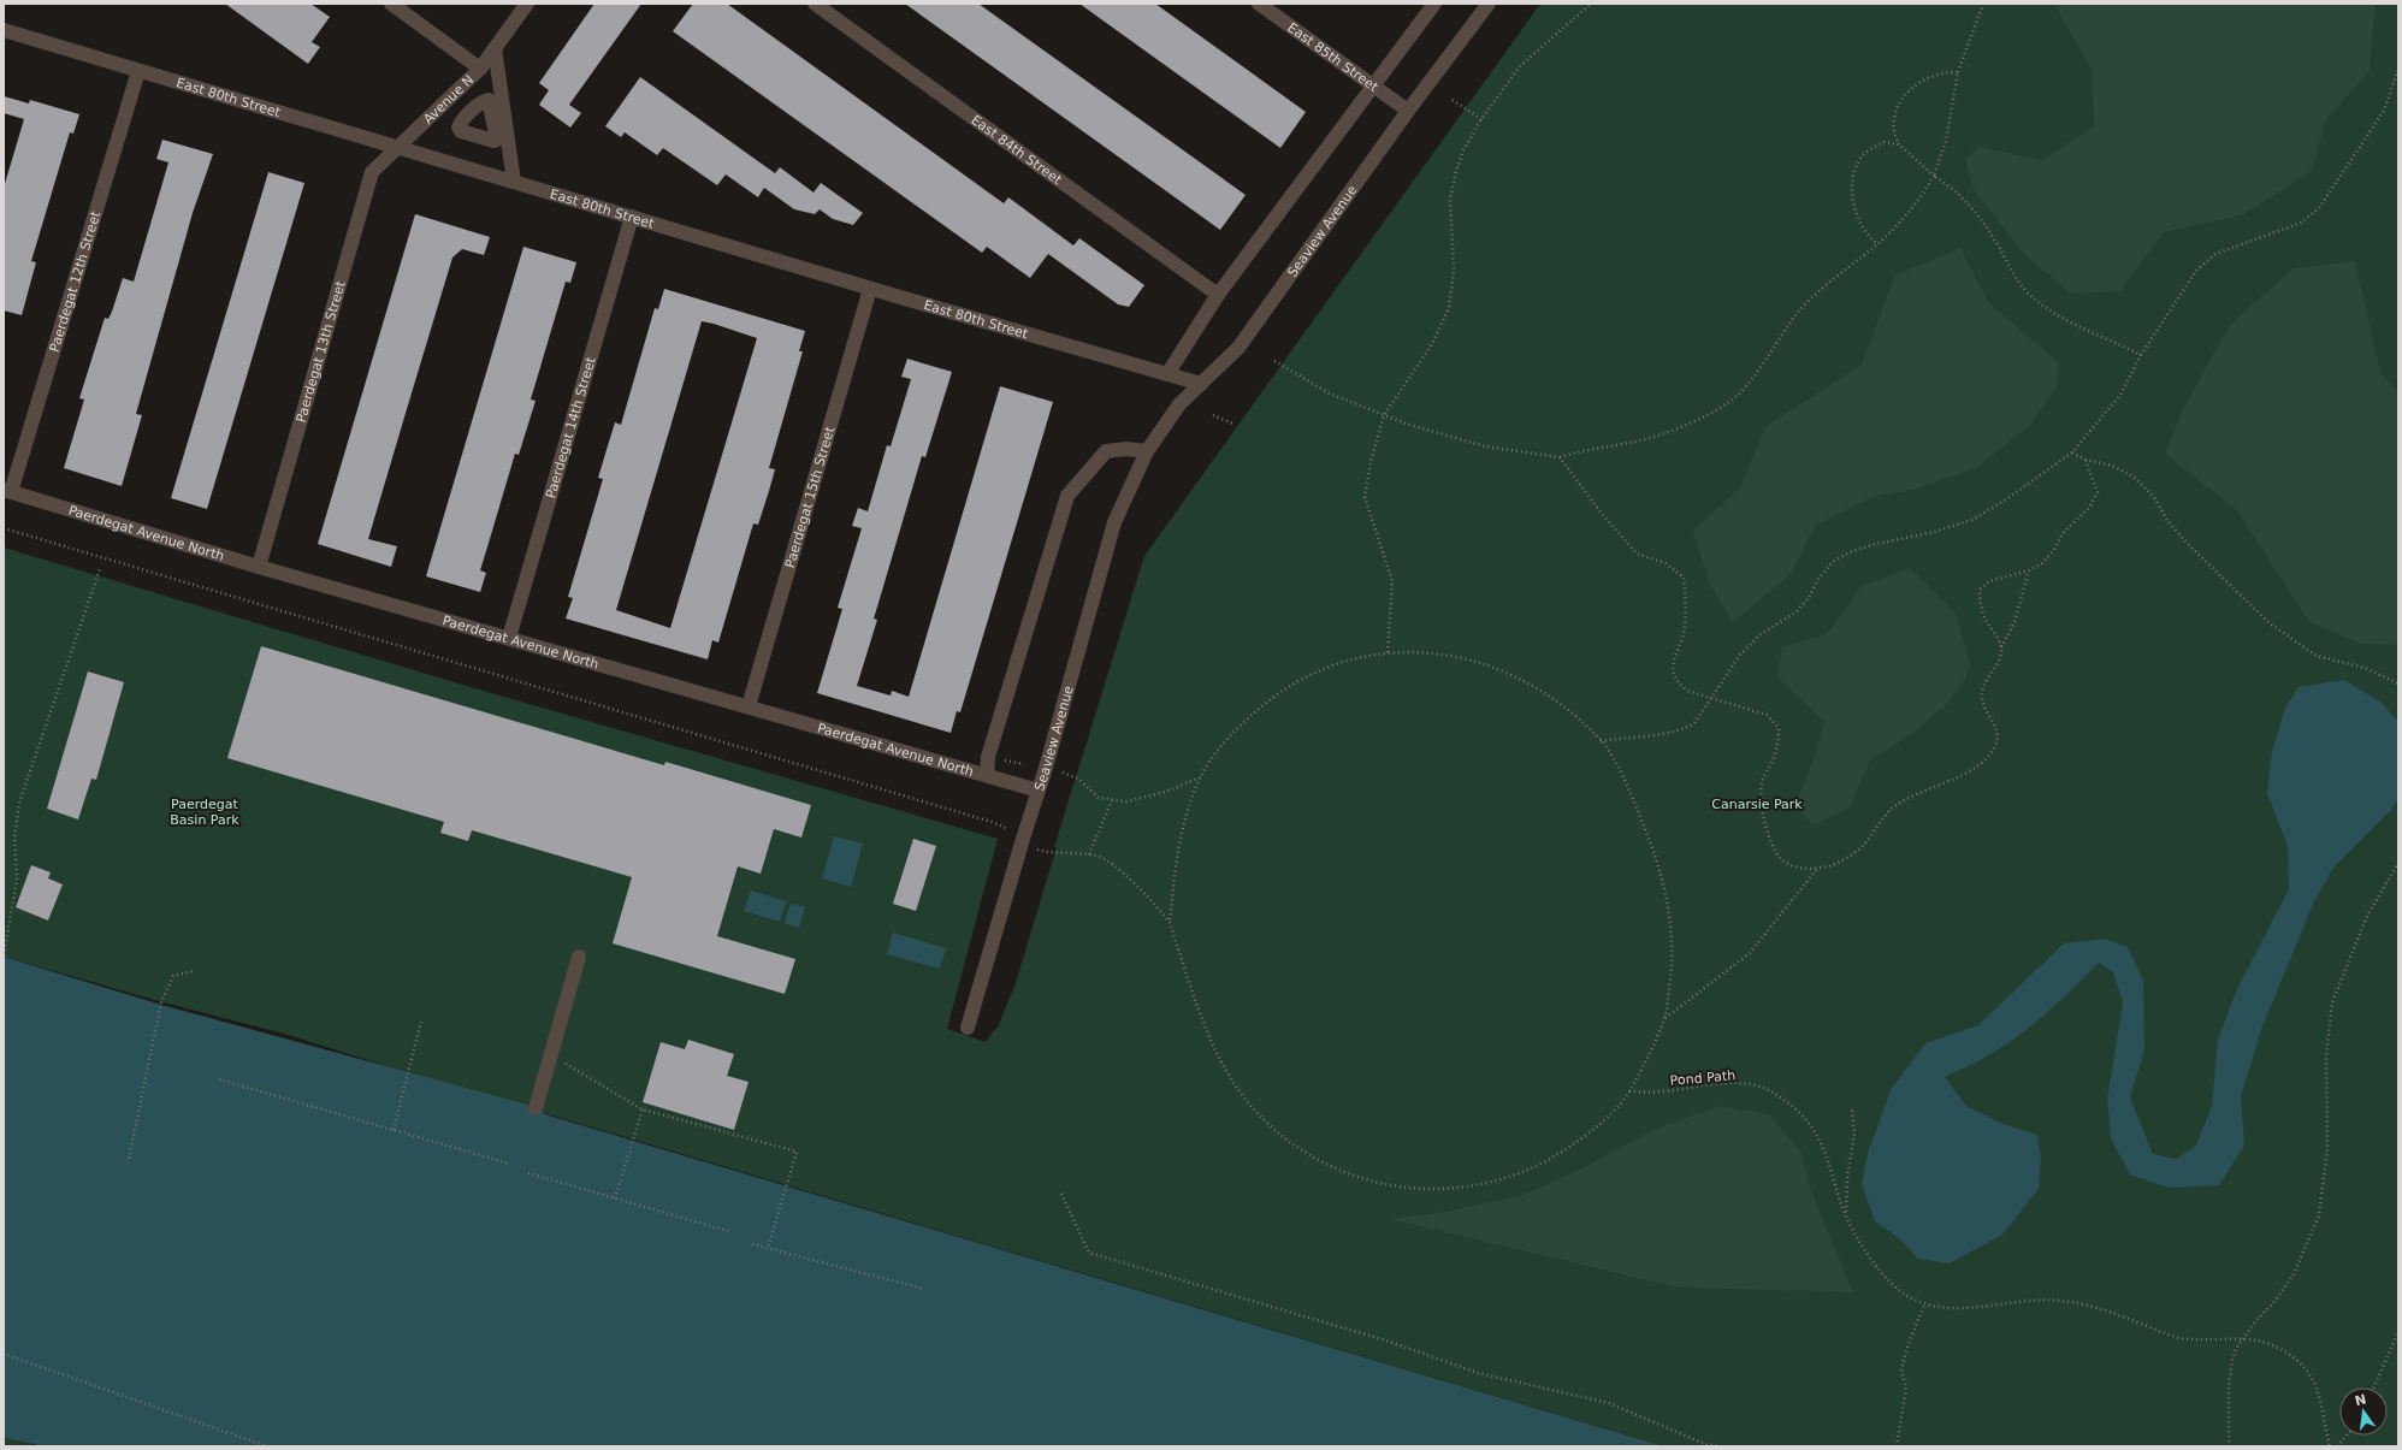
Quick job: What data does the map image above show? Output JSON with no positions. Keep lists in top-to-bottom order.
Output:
{
  "streets": {
    "street": [
      "East 85th Street",
      "East 80th Street",
      "Avenue N",
      "East 84th Street",
      "Seaview Avenue",
      "Paerdegat 12th Street",
      "Paerdegat 13th Street",
      "Paerdegat 14th Street",
      "Paerdegat 15th Street",
      "Paerdegat Avenue North"
    ],
    "path": ["Pond Path"]
  },
  "crossings": [
    ["East 85th Street", "Seaview Avenue"],
    ["East 80th Street", "Avenue N"],
    ["East 80th Street", "Seaview Avenue"],
    ["East 80th Street", "Paerdegat 12th Street"],
    ["East 80th Street", "Paerdegat 13th Street"],
    ["East 80th Street", "Paerdegat 14th Street"],
    ["East 80th Street", "Paerdegat 15th Street"],
    ["Avenue N", "Paerdegat 13th Street"],
    ["Seaview Avenue", "Paerdegat Avenue North"],
    ["Paerdegat 12th Street", "Paerdegat Avenue North"],
    ["Paerdegat 13th Street", "Paerdegat Avenue North"],
    ["Paerdegat 14th Street", "Paerdegat Avenue North"],
    ["Paerdegat 15th Street", "Paerdegat Avenue North"]
  ],
  "parks": ["Paerdegat Basin Park", "Canarsie Park"],
  "north": "top"
}
